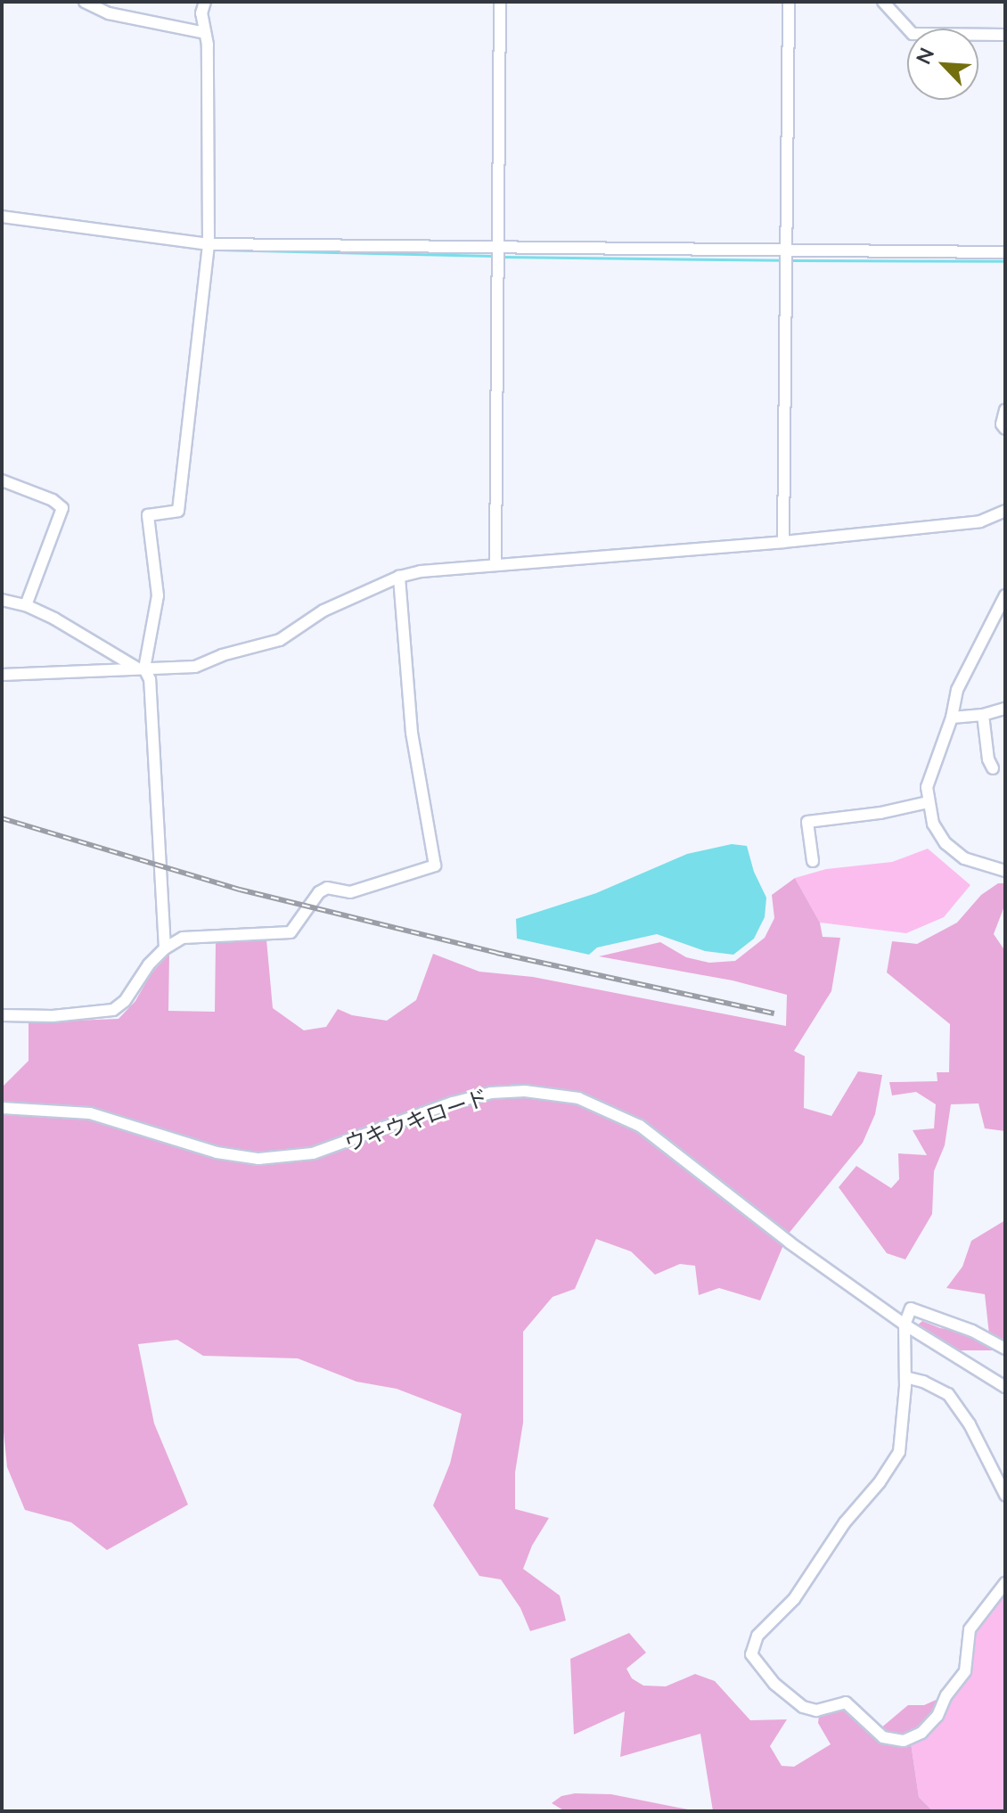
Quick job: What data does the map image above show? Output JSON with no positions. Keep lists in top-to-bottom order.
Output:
{
  "streets": {
    "street": ["ウキウキロード"]
  },
  "north": "top left"
}
